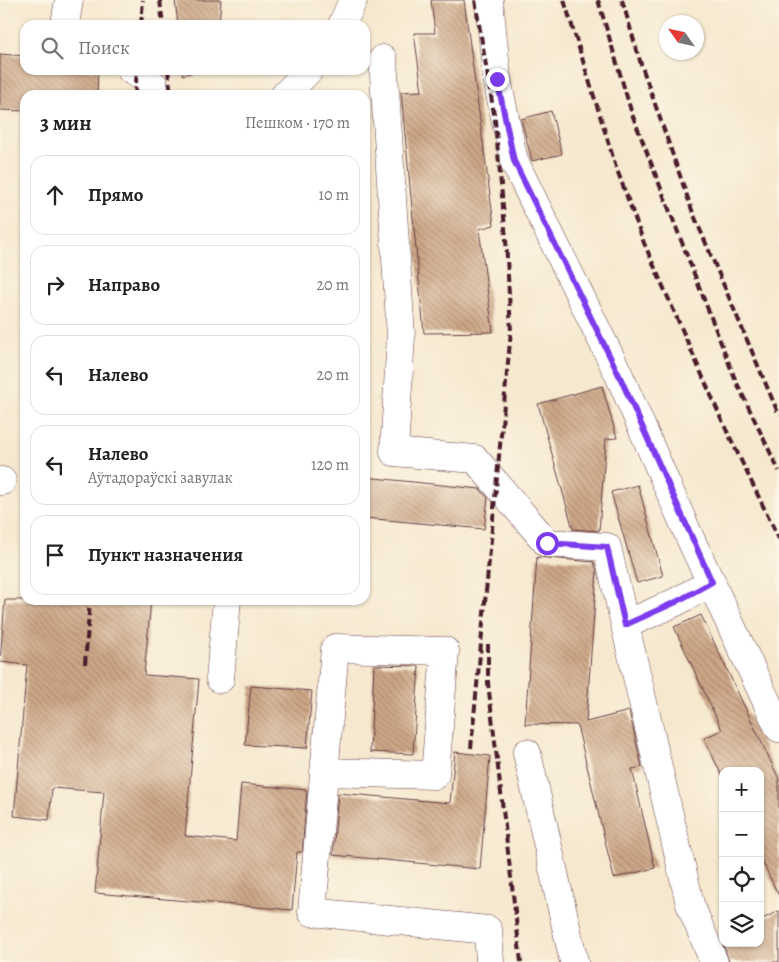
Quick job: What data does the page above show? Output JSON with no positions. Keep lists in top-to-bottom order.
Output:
{
  "north": "top left",
  "page": {
    "search": "Поиск",
    "heading": ["3 мин", "Пешком · 170 m"],
    "list": [
      ["Прямо", "10 m"],
      ["Направо", "20 m"],
      ["Налево", "20 m"],
      ["Налево", "Аўтадораўскі завулак", "120 m"],
      "Пункт назначения"
    ],
    "map_buttons": ["+", "−"]
  }
}
